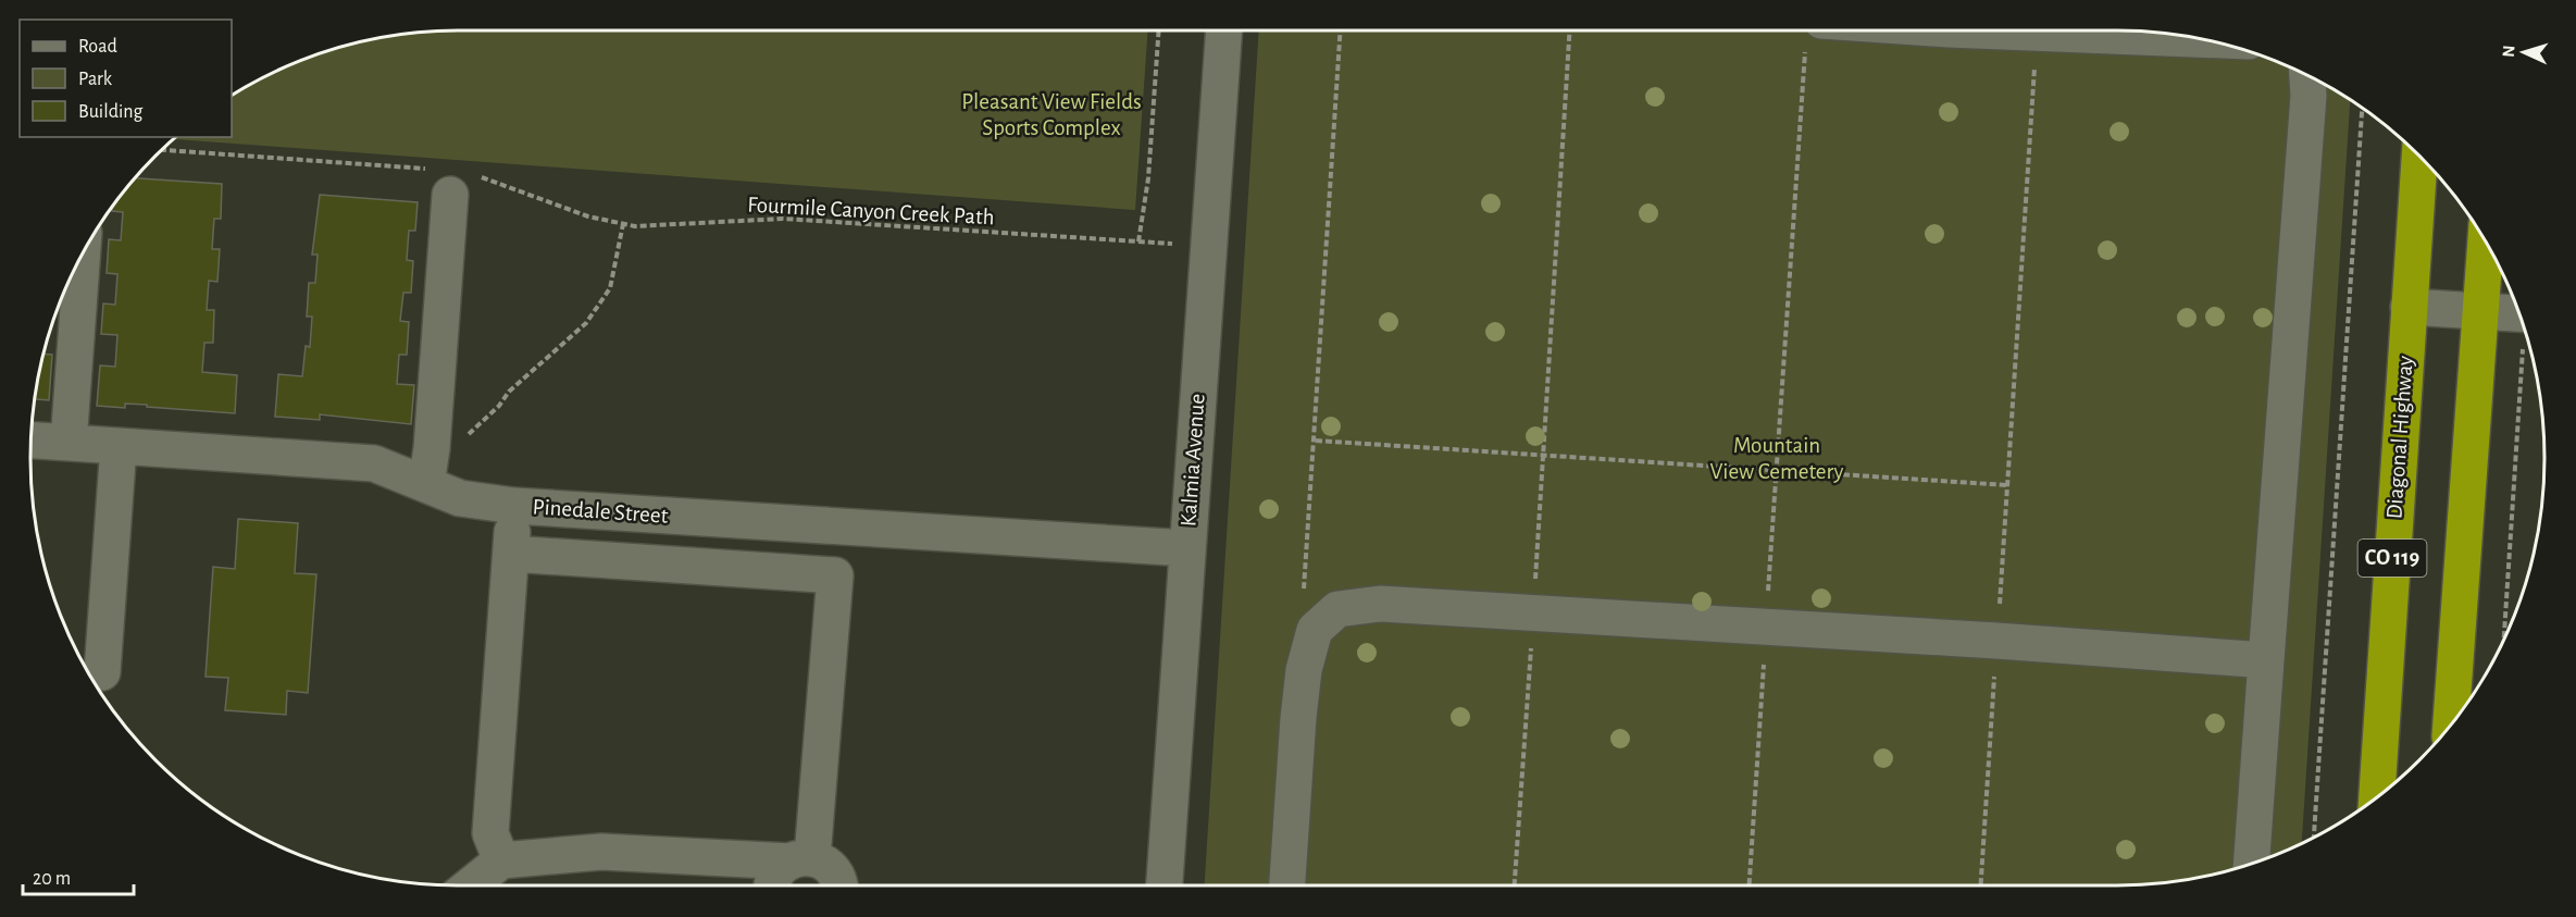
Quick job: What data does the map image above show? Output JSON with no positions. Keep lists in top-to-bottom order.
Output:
{
  "streets": {
    "highway": ["Diagonal Highway", "CO 119"],
    "street": ["Kalmia Avenue", "Pinedale Street"],
    "path": ["Fourmile Canyon Creek Path"]
  },
  "crossings": [
    ["Fourmile Canyon Creek Path", "Kalmia Avenue"],
    ["Kalmia Avenue", "Pinedale Street"]
  ],
  "parks": ["Pleasant View Fields Sports Complex", "Mountain View Cemetery"],
  "legend": ["Road", "Park", "Building"],
  "scale_bar": "20 m",
  "north": "left"
}
